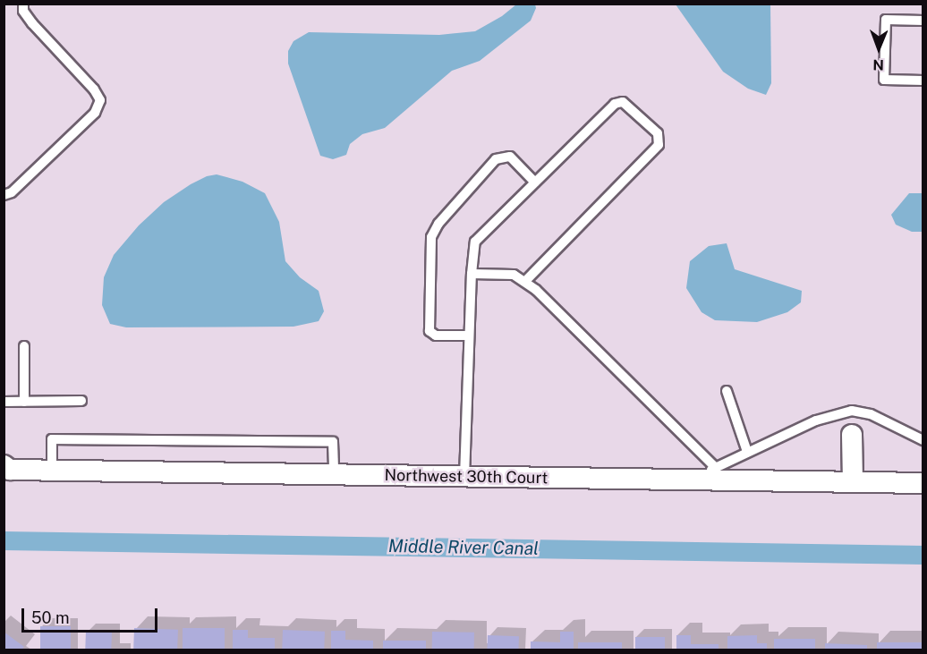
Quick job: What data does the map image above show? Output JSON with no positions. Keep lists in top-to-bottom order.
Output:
{
  "streets": {
    "street": ["Northwest 30th Court"]
  },
  "water": ["Middle River Canal"],
  "scale_bar": "50 m",
  "north": "bottom"
}
